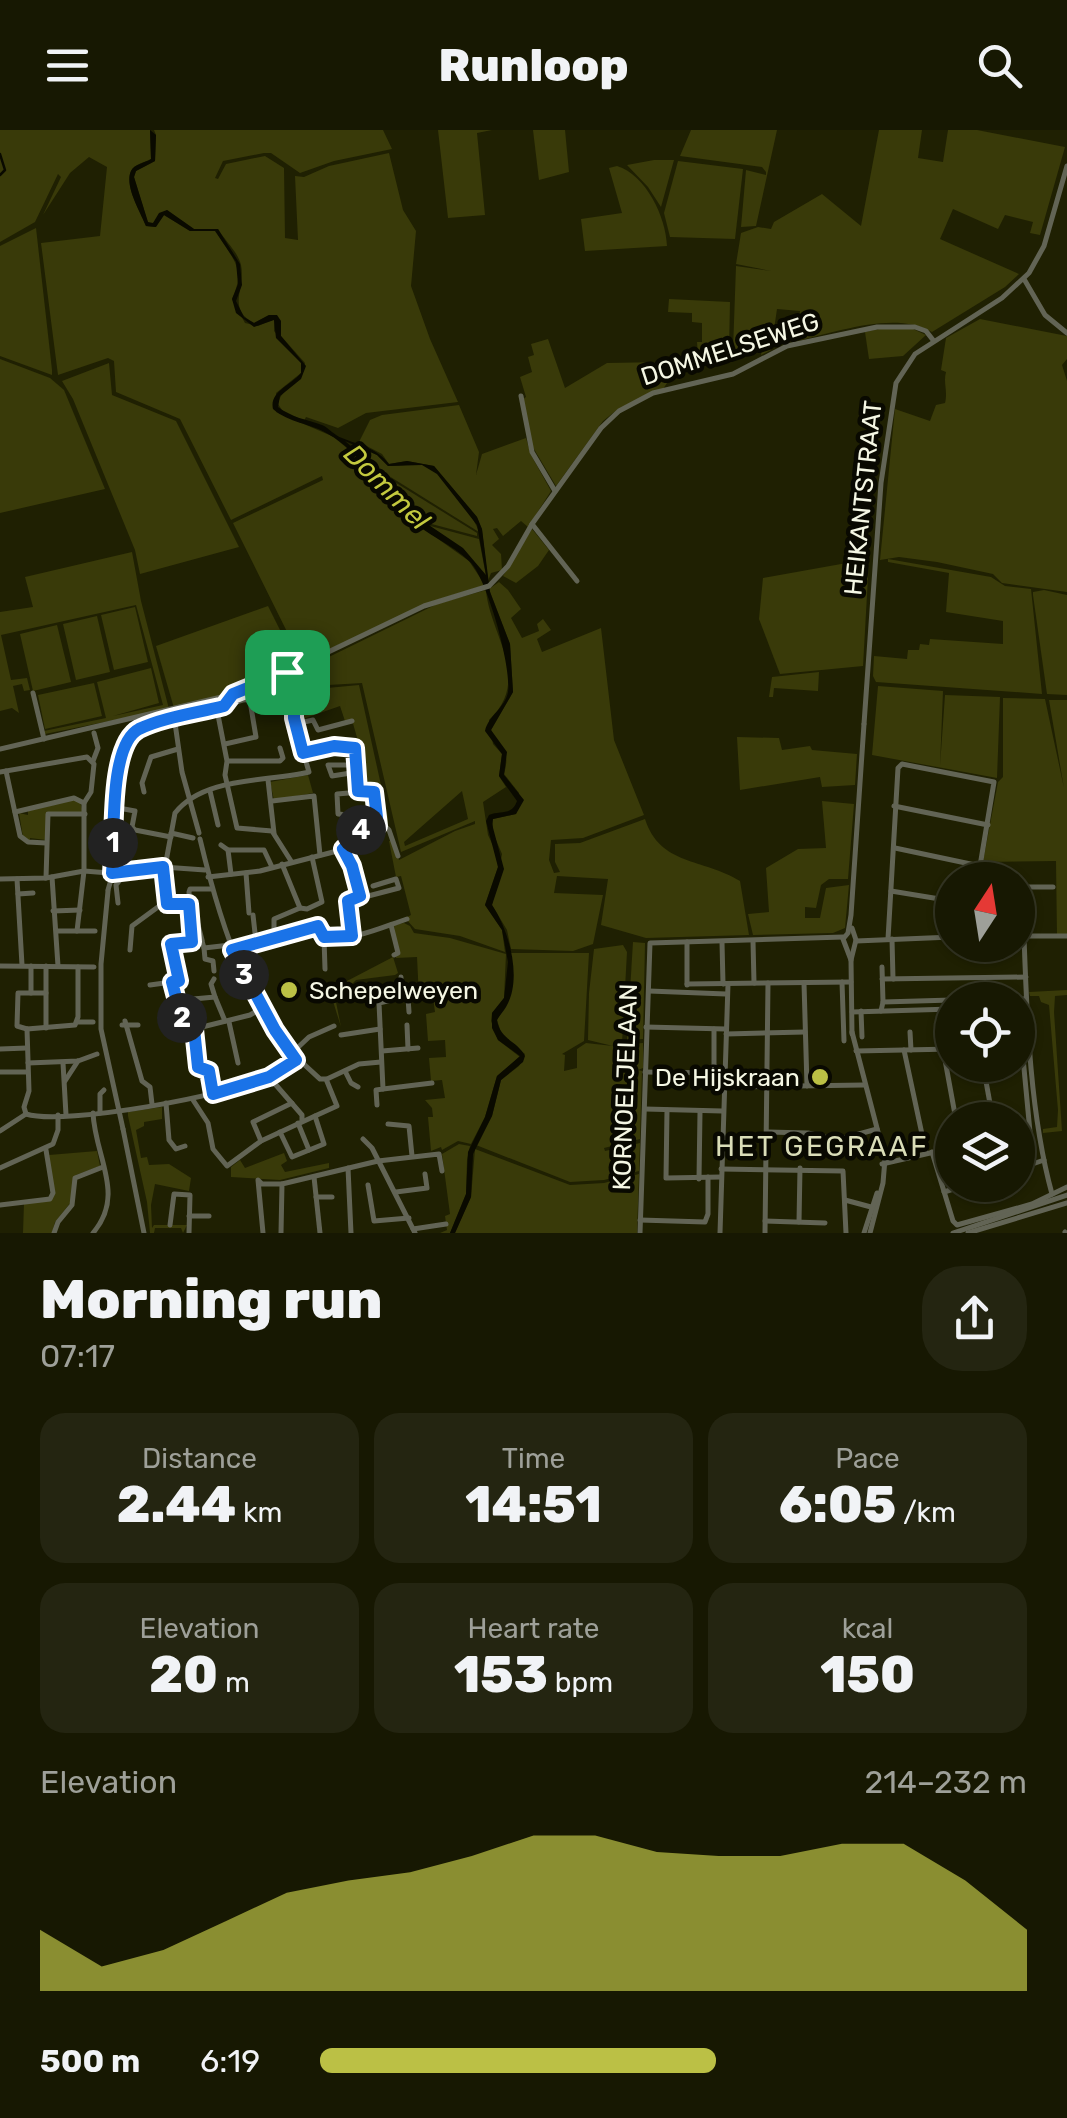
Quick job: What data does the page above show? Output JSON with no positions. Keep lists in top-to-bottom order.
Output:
{
  "streets": {
    "street": ["DOMMELSEWEG", "HEIKANTSTRAAT", "KORNOELJELAAN"]
  },
  "crossings": [
    ["DOMMELSEWEG", "HEIKANTSTRAAT"]
  ],
  "districts": ["HET GEGRAAF"],
  "water": ["Dommel"],
  "places": ["Schepelweyen", "De Hijskraan"],
  "north": "top",
  "page": {
    "header": "Runloop",
    "pins": [
      "4",
      "1",
      "3",
      "2"
    ],
    "heading": ["Morning run", "07:17"],
    "stats": [
      ["Distance", "2.44 km"],
      ["Time", "14:51"],
      ["Pace", "6:05 /km"],
      ["Elevation", "20 m"],
      ["Heart rate", "153 bpm"],
      ["kcal", "150"]
    ],
    "chart": ["Elevation", "214–232 m"],
    "list": [
      {
        "name": "500 m",
        "note": "6:19"
      }
    ]
  }
}
